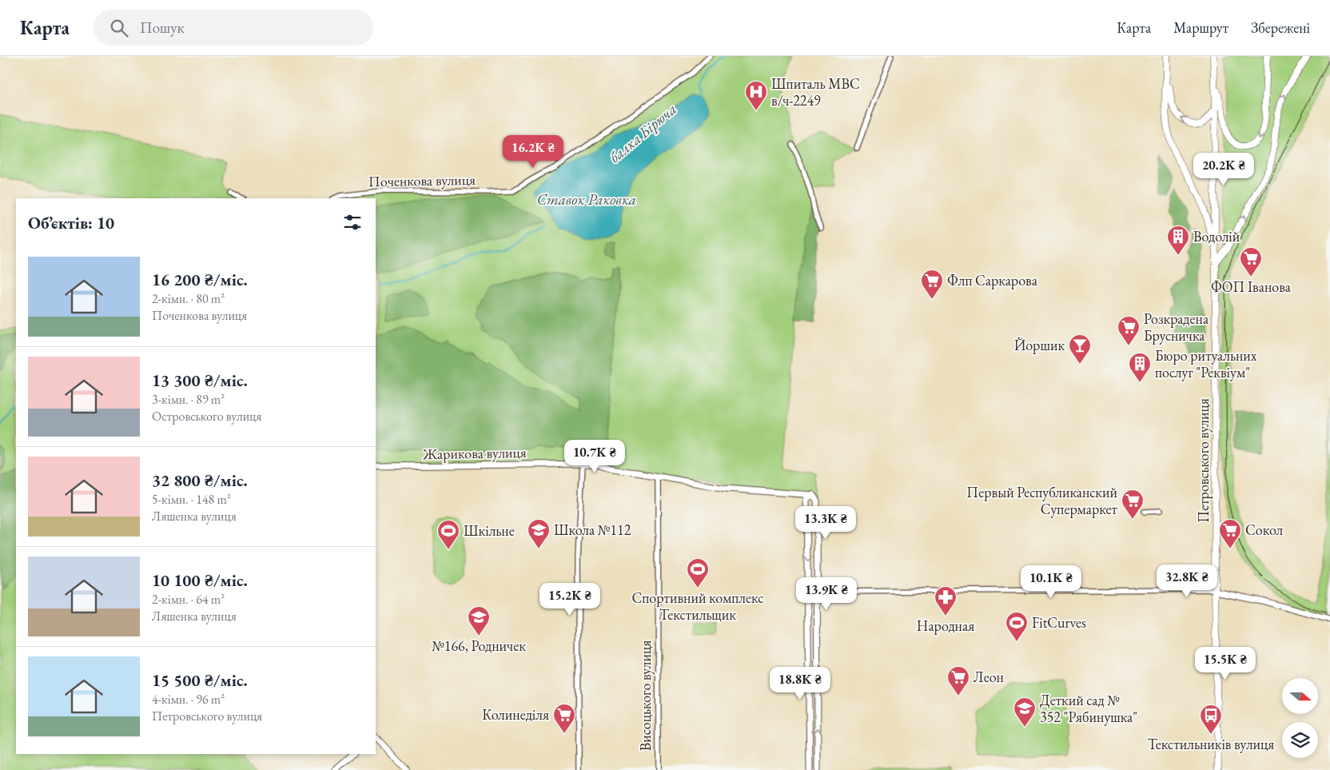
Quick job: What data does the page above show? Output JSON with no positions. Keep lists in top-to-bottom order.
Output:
{
  "streets": {
    "main road": ["Петровського вулиця"],
    "street": ["Поченкова вулиця", "Жарикова вулиця", "Висоцького вулиця"]
  },
  "crossings": [
    ["Жарикова вулиця", "Висоцького вулиця"]
  ],
  "water": ["балка Бірюча", "Ставок Раковка"],
  "places": {
    "hospital": ["Шпиталь МВС в/ч-2249"],
    "building": ["Водолій", "Бюро ритуальних послуг \"Реквіум\""],
    "supermarket": [
      "ФОП Іванова",
      "Флп Саркарова",
      "Розкрадена Брусничка",
      "Первый Республиканский Супермаркет",
      "Сокол",
      "Леон",
      "Колинеділя"
    ],
    "bar": ["Йоршик"],
    "school or university": ["Школа №112", "№166, Родничек", "Деткий сад № 352 \"Рябинушка\""],
    "sports": ["Шкільне", "Спортивний комплекс Текстильщик", "FitCurves"],
    "pharmacy": ["Народная"],
    "bus stop": ["Текстильників вулиця"]
  },
  "north": "right",
  "page": {
    "header": "Карта",
    "search": "Пошук",
    "nav": ["Карта", "Маршрут", "Збережені"],
    "price": [
      "16.2K ₴",
      "20.2K ₴",
      "10.7K ₴",
      "13.3K ₴",
      "32.8K ₴",
      "10.1K ₴",
      "13.9K ₴",
      "15.2K ₴",
      "15.5K ₴",
      "18.8K ₴"
    ],
    "heading": "Об’єктів: 10",
    "list": [
      {
        "name": "16 200 ₴/міс.",
        "note": "2-кімн. · 80 m² · Поченкова вулиця"
      },
      {
        "name": "13 300 ₴/міс.",
        "note": "3-кімн. · 89 m² · Островського вулиця"
      },
      {
        "name": "32 800 ₴/міс.",
        "note": "5-кімн. · 148 m² · Ляшенка вулиця"
      },
      {
        "name": "10 100 ₴/міс.",
        "note": "2-кімн. · 64 m² · Ляшенка вулиця"
      },
      {
        "name": "15 500 ₴/міс.",
        "note": "4-кімн. · 96 m² · Петровського вулиця"
      }
    ]
  }
}
